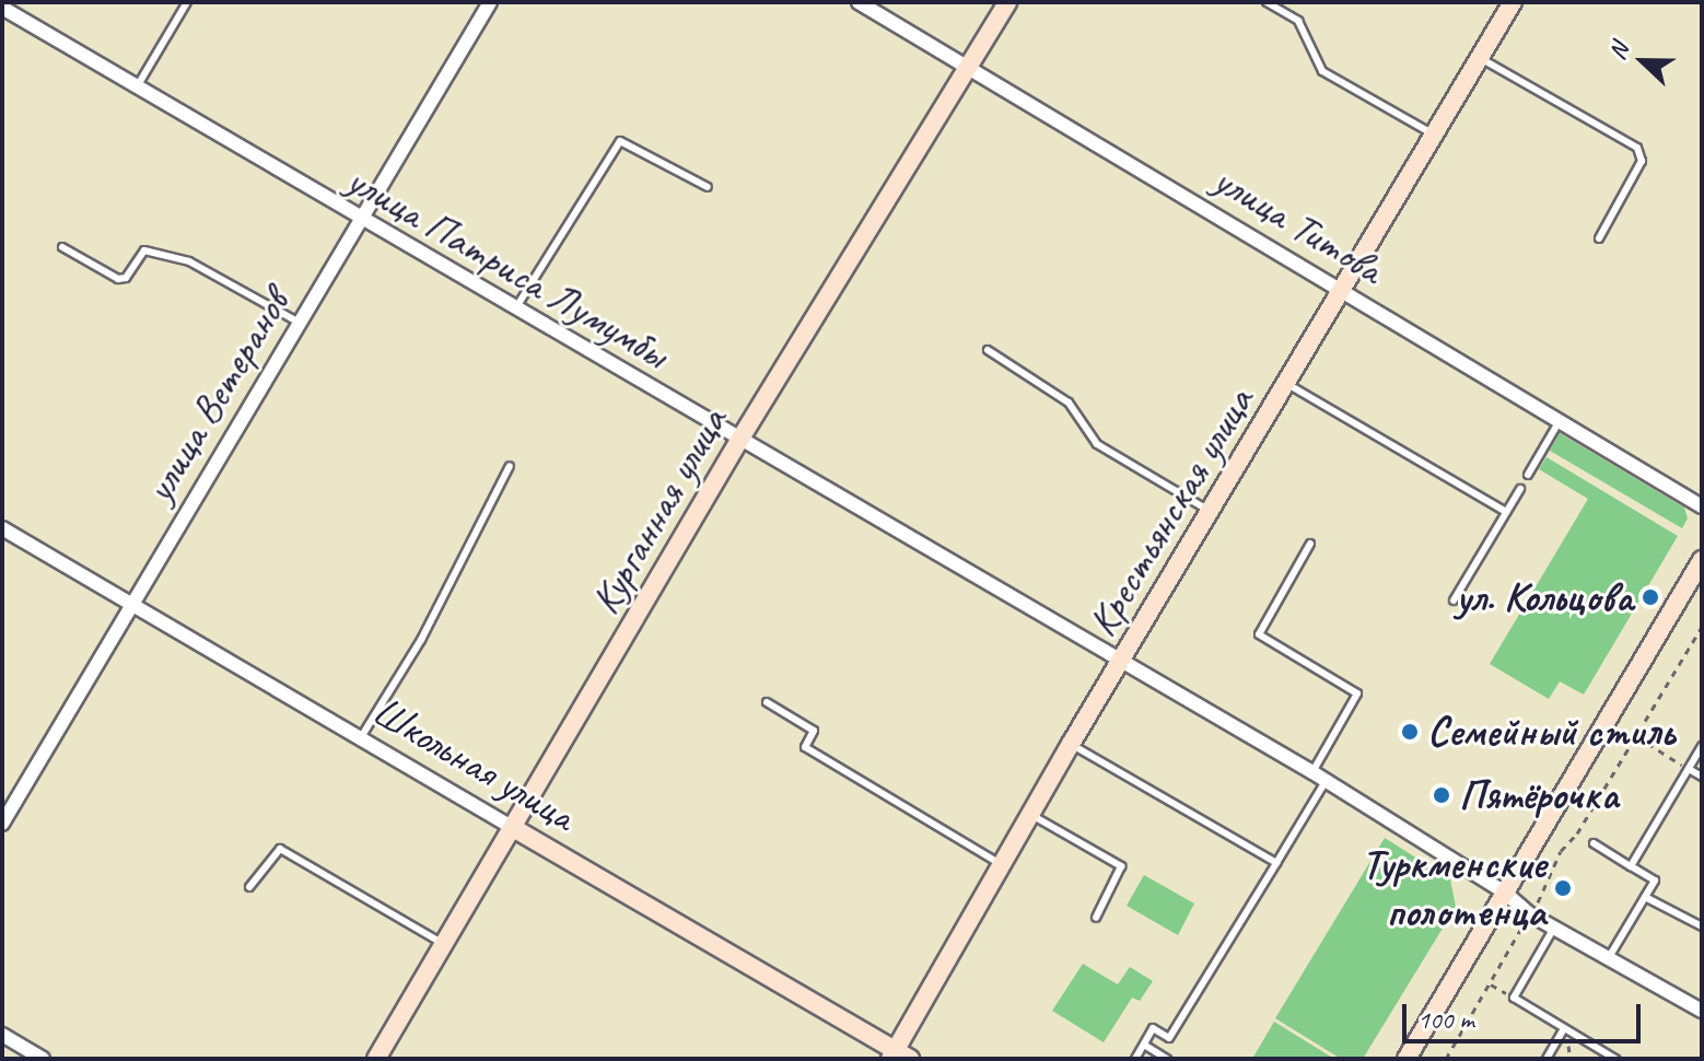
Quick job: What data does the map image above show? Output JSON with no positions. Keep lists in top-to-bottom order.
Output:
{
  "streets": {
    "street": [
      "улица Титова",
      "улица Патриса Лумумбы",
      "улица Ветеранов",
      "Курганная улица",
      "Крестьянская улица",
      "Школьная улица"
    ]
  },
  "crossings": [
    ["улица Титова", "Курганная улица"],
    ["улица Титова", "Крестьянская улица"],
    ["улица Патриса Лумумбы", "улица Ветеранов"],
    ["улица Патриса Лумумбы", "Курганная улица"],
    ["улица Патриса Лумумбы", "Крестьянская улица"],
    ["улица Ветеранов", "Школьная улица"],
    ["Курганная улица", "Школьная улица"],
    ["Крестьянская улица", "Школьная улица"]
  ],
  "places": [
    "ул. Кольцова",
    "Семейный стиль",
    "Пятёрочка",
    "Туркменские полотенца"
  ],
  "scale_bar": "100 m",
  "north": "left"
}
